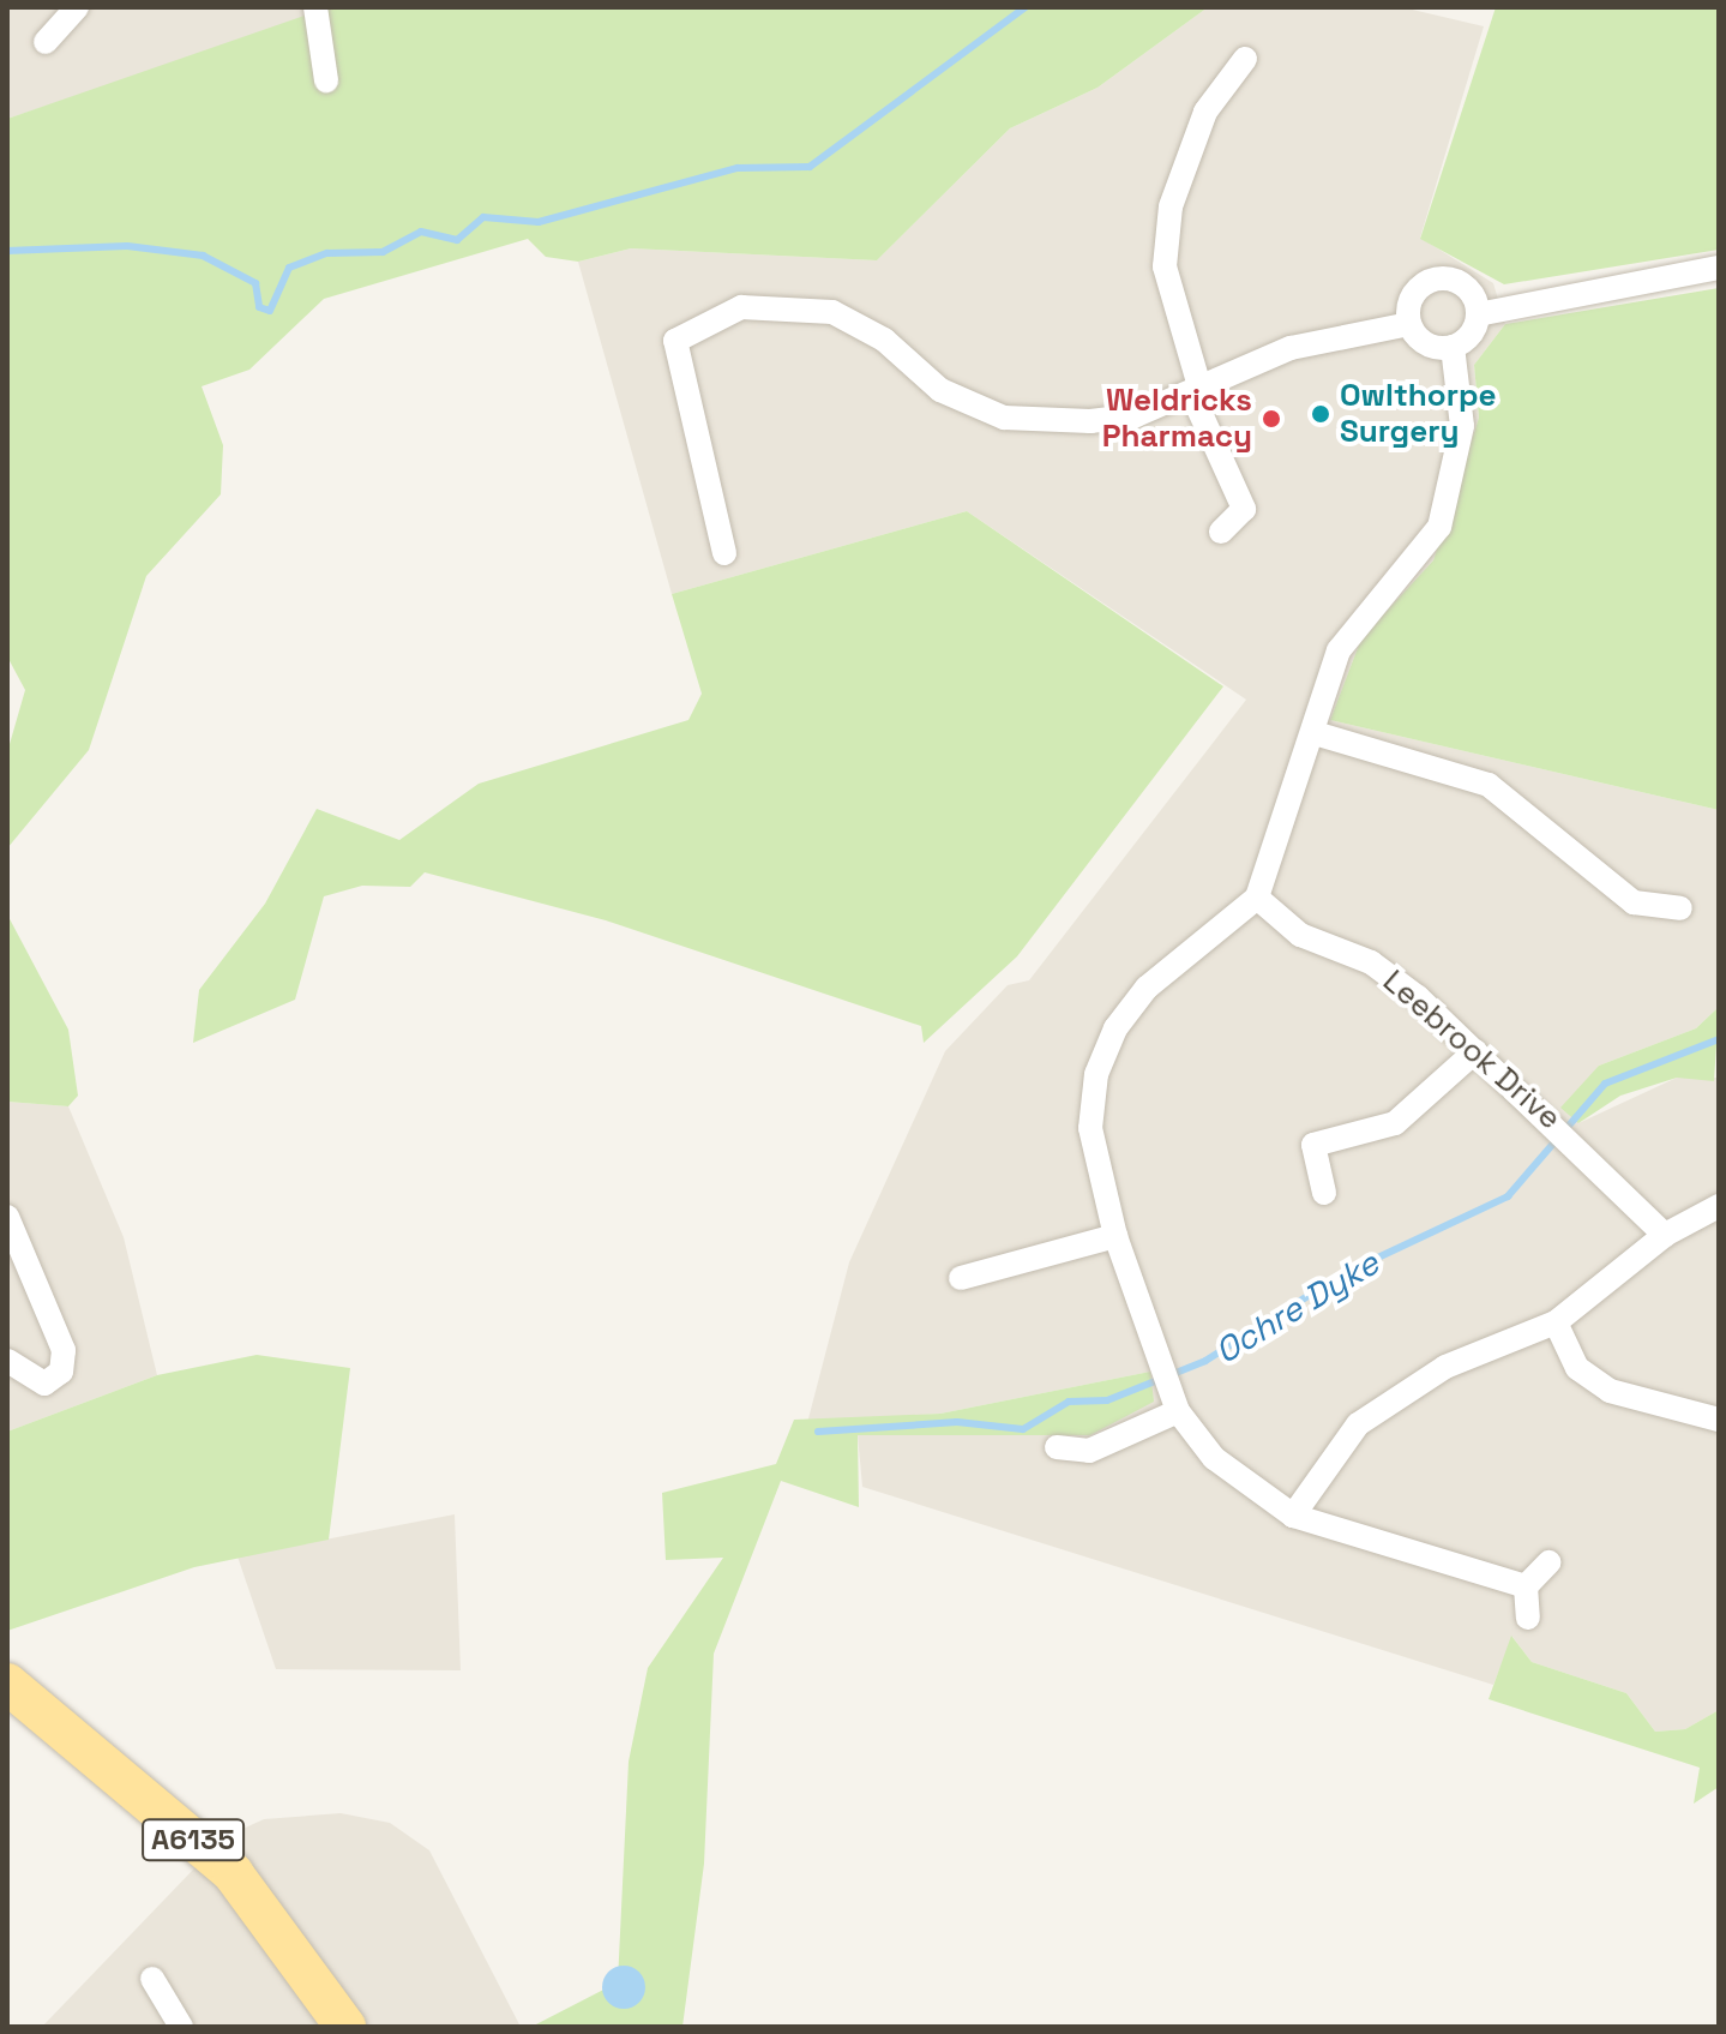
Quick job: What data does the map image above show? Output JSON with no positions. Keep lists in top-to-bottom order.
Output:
{
  "streets": {
    "main road": ["A6135"],
    "street": ["Leebrook Drive"]
  },
  "water": ["Ochre Dyke"],
  "places": ["Owlthorpe Surgery", "Weldricks Pharmacy"]
}
